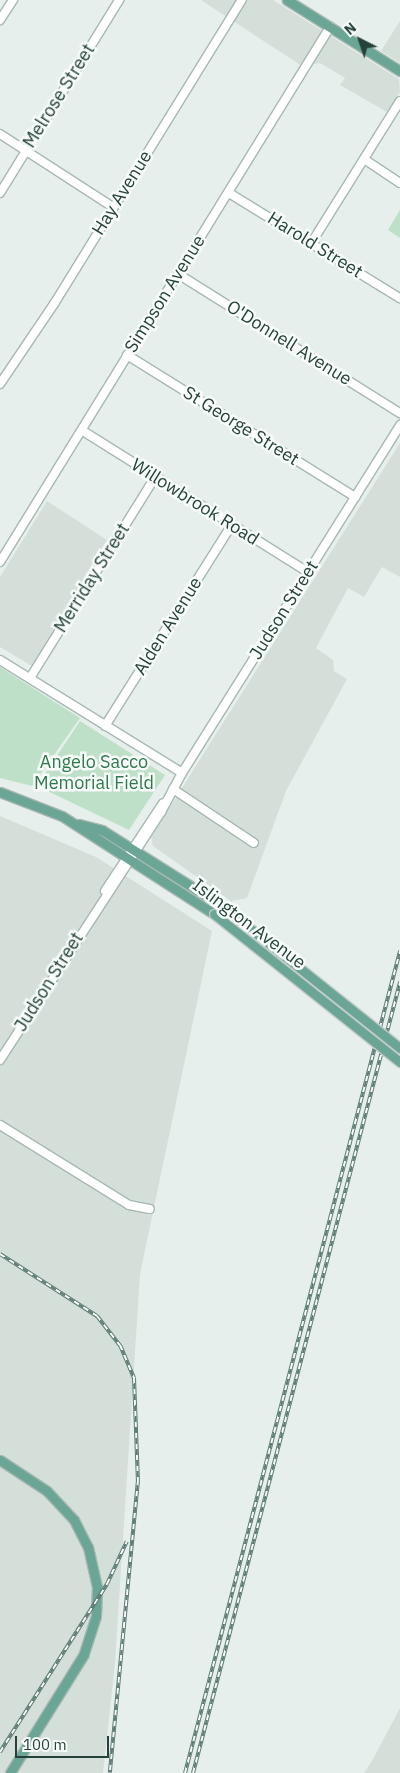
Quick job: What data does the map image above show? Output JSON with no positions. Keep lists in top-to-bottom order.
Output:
{
  "streets": {
    "main road": ["Islington Avenue"],
    "street": [
      "Melrose Street",
      "Hay Avenue",
      "Harold Street",
      "Simpson Avenue",
      "O'Donnell Avenue",
      "St George Street",
      "Willowbrook Road",
      "Merriday Street",
      "Judson Street",
      "Alden Avenue"
    ]
  },
  "crossings": [
    ["Harold Street", "Simpson Avenue"],
    ["Simpson Avenue", "O'Donnell Avenue"],
    ["Simpson Avenue", "St George Street"],
    ["Simpson Avenue", "Willowbrook Road"],
    ["St George Street", "Judson Street"],
    ["Willowbrook Road", "Merriday Street"],
    ["Willowbrook Road", "Judson Street"],
    ["Willowbrook Road", "Alden Avenue"],
    ["Judson Street", "Islington Avenue"]
  ],
  "parks": ["Angelo Sacco Memorial Field"],
  "scale_bar": "100 m",
  "north": "top left"
}
